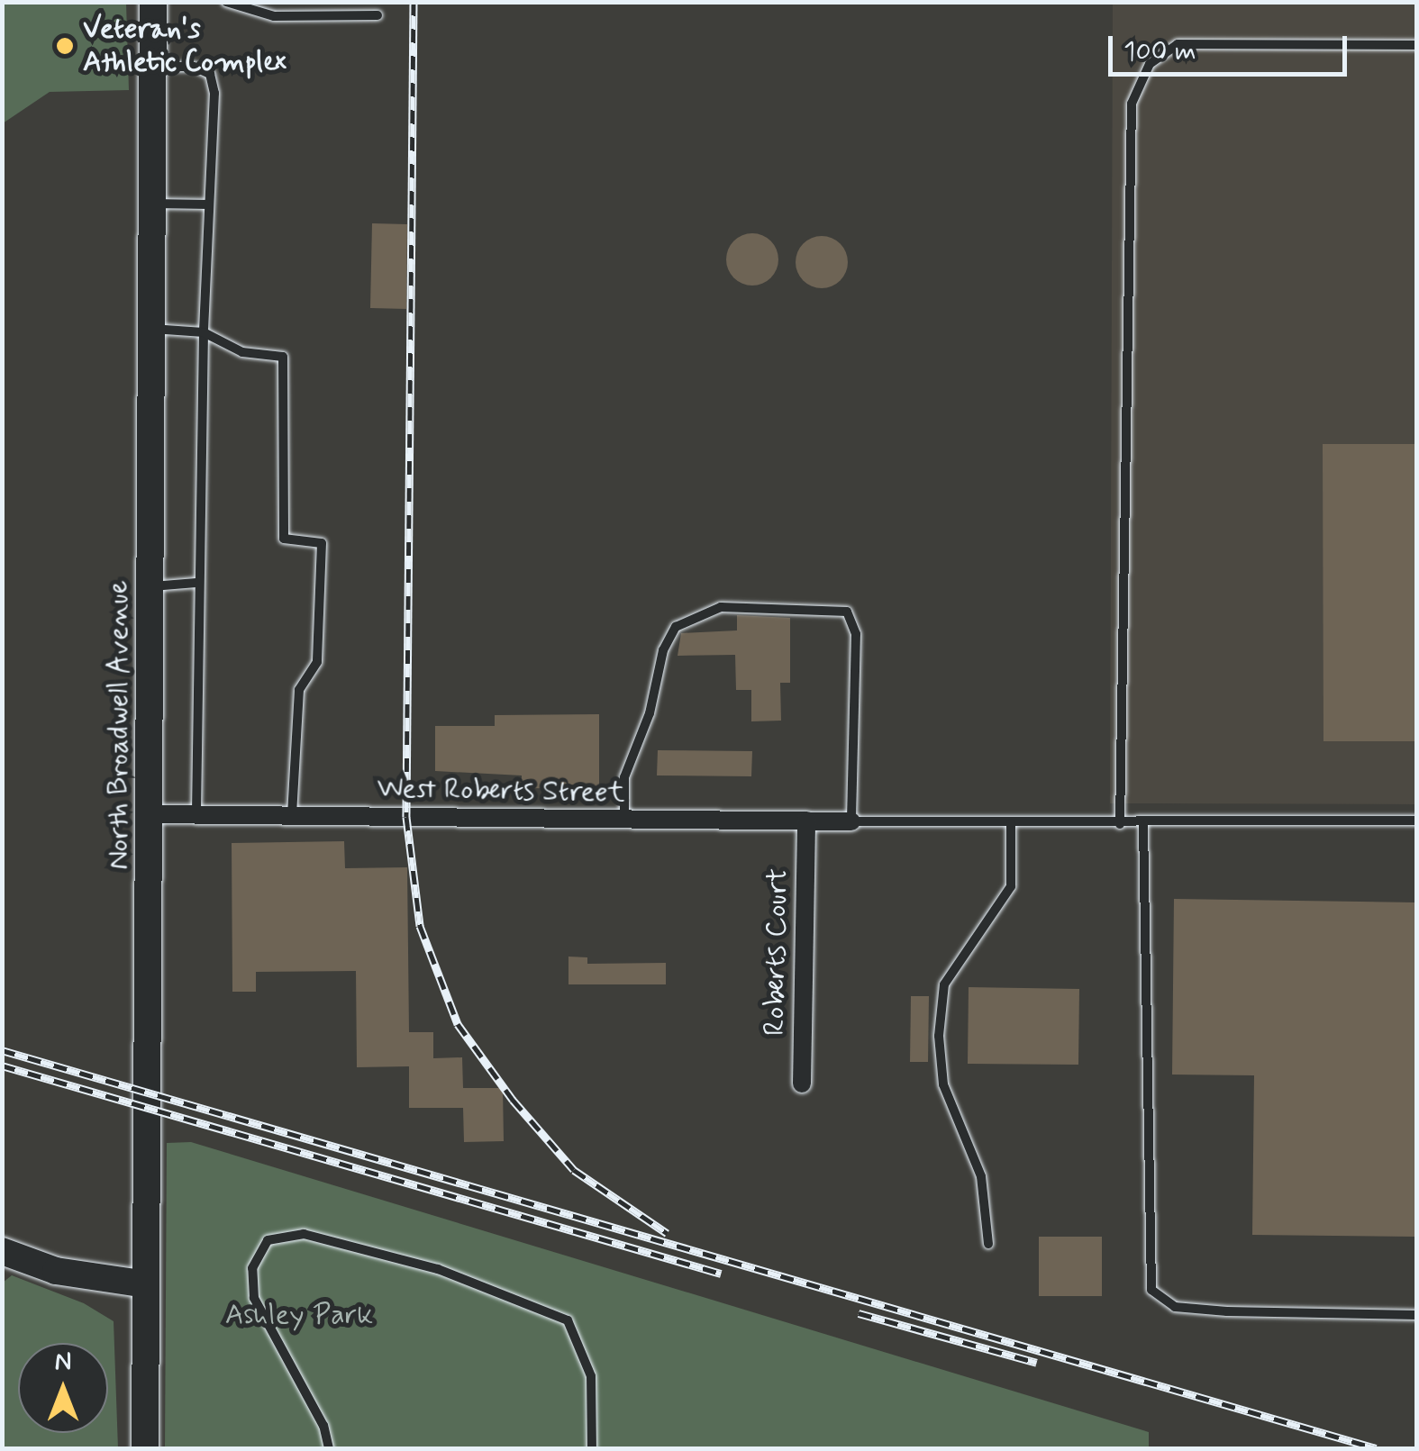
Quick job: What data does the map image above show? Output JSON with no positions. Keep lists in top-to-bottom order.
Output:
{
  "streets": {
    "main road": ["North Broadwell Avenue"],
    "street": ["West Roberts Street", "Roberts Court"]
  },
  "crossings": [
    ["North Broadwell Avenue", "West Roberts Street"],
    ["West Roberts Street", "Roberts Court"]
  ],
  "parks": ["Ashley Park"],
  "places": ["Veteran's Athletic Complex"],
  "scale_bar": "100 m",
  "north": "top"
}
